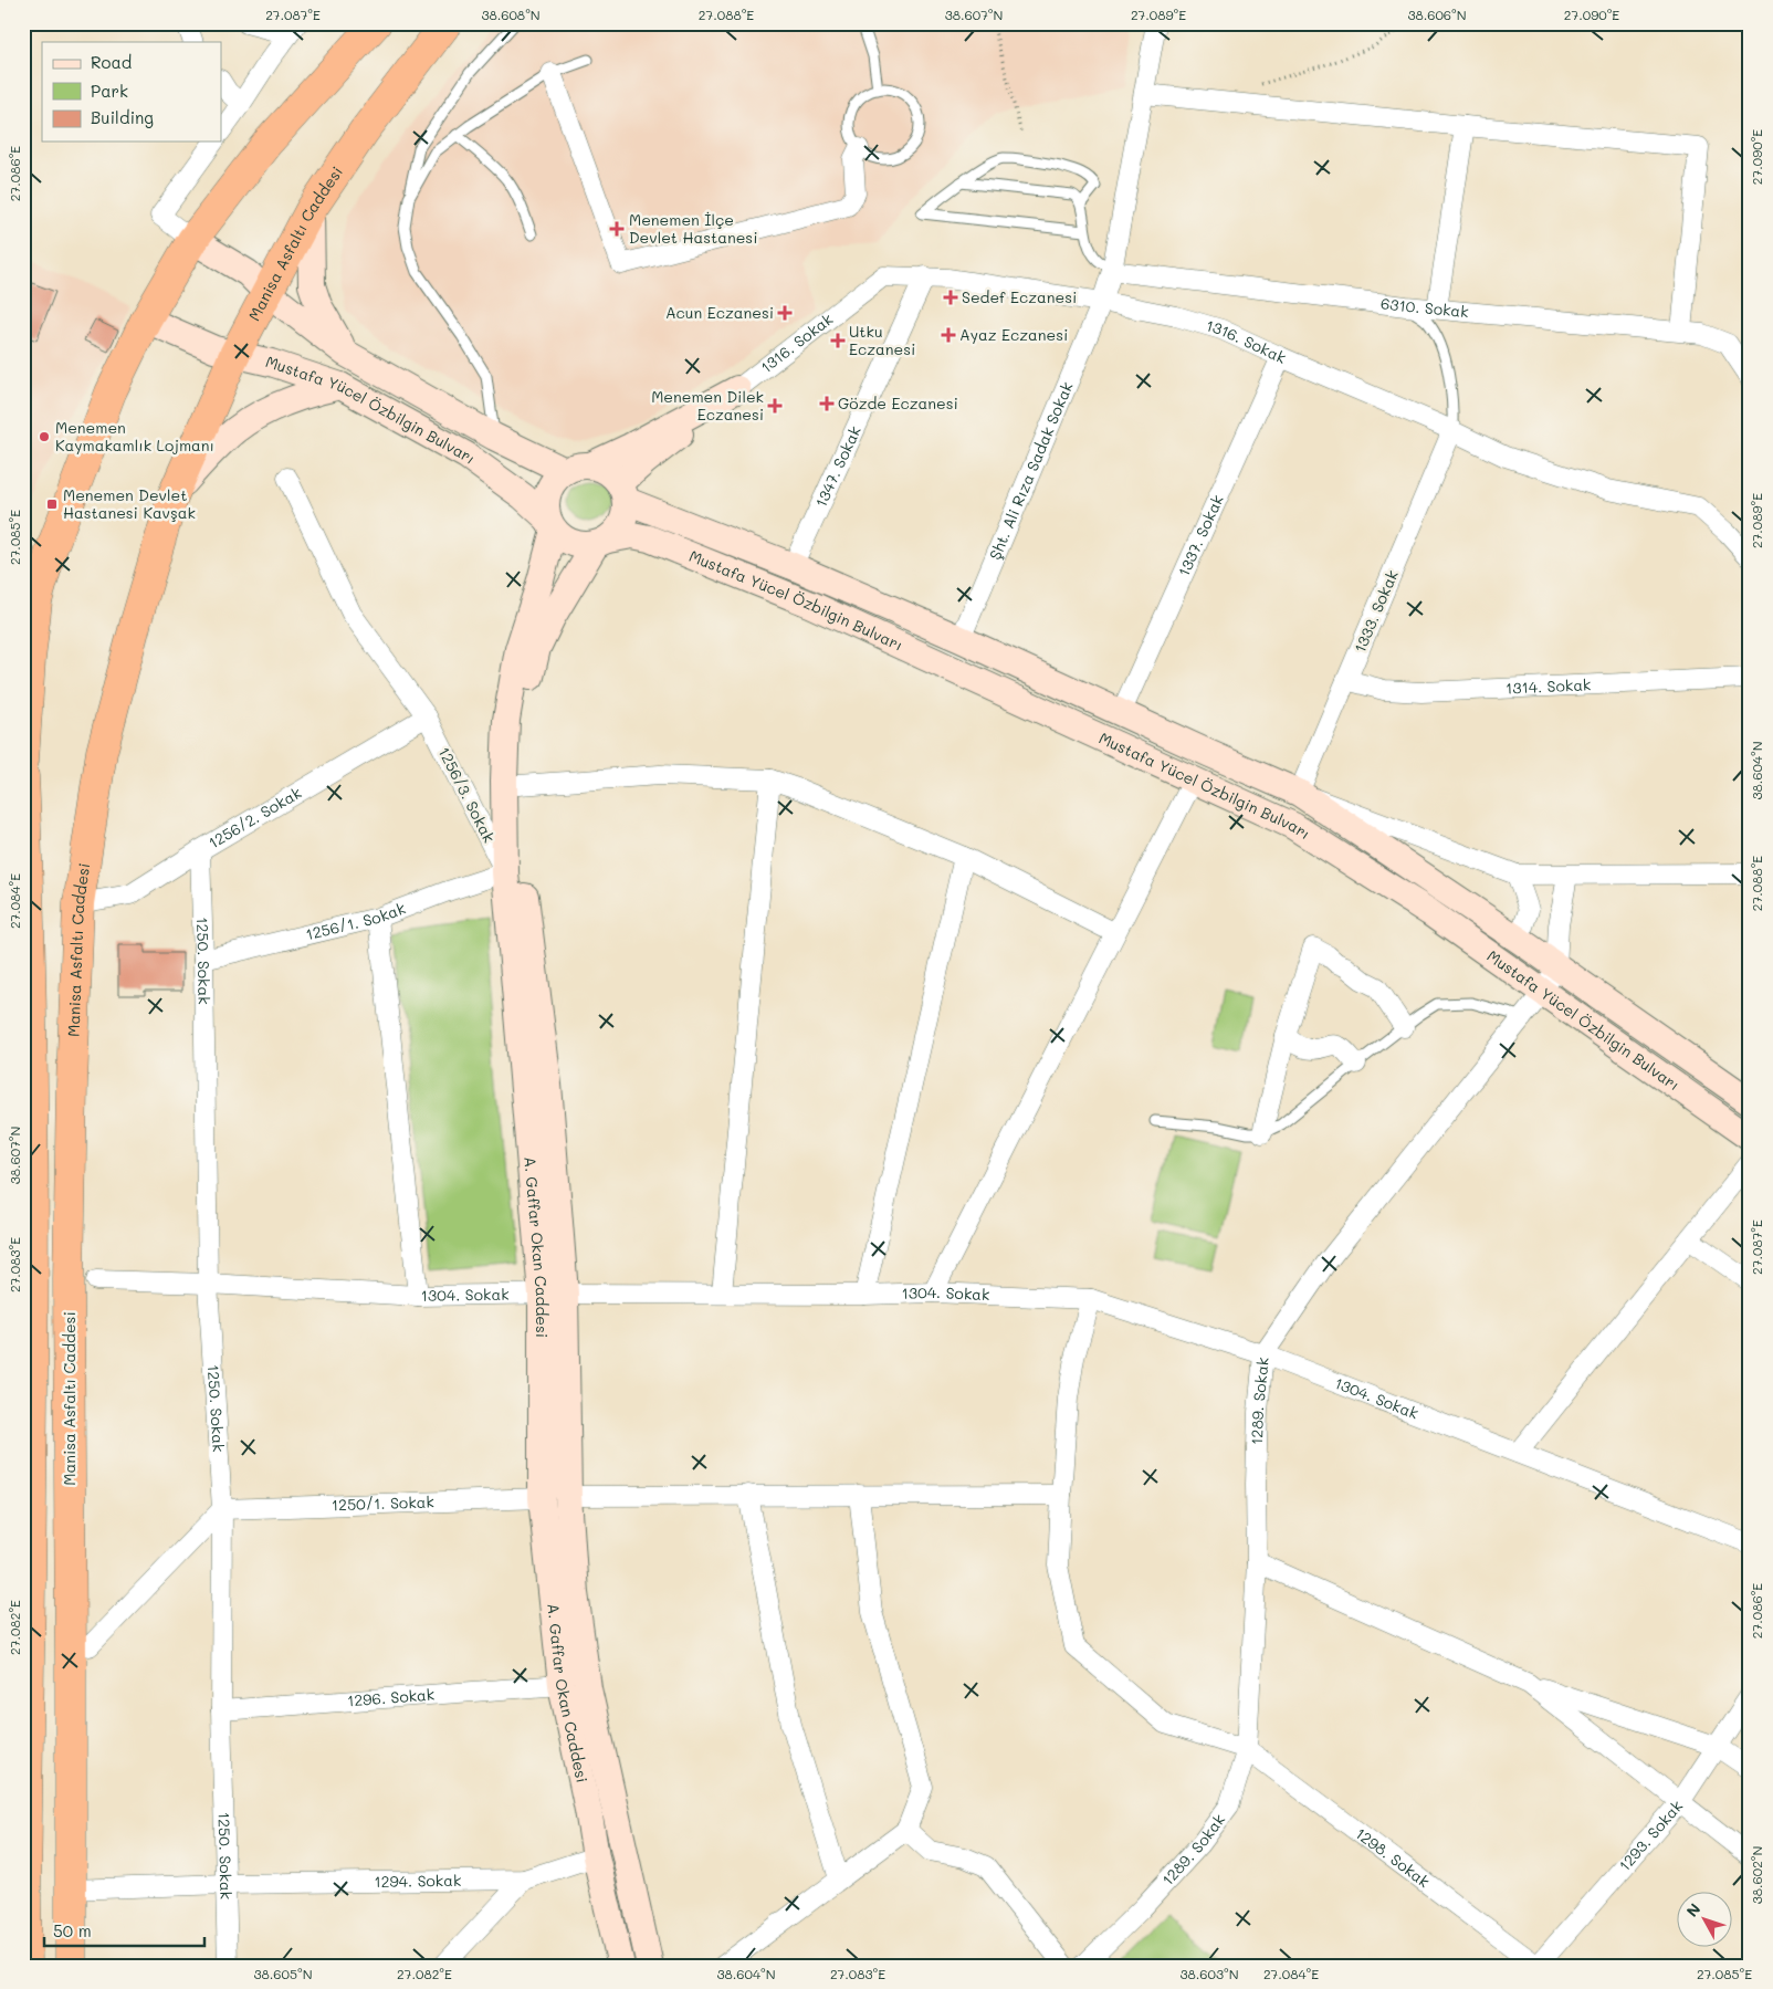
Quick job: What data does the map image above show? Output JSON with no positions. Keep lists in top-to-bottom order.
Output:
{
  "streets": {
    "highway": ["Manisa Asfaltı Caddesi"],
    "street": [
      "6310. Sokak",
      "1316. Sokak",
      "Mustafa Yücel Özbilgin Bulvarı",
      "1347. Sokak",
      "Şht. Ali Rıza Sadak Sokak",
      "1337. Sokak",
      "1333. Sokak",
      "1314. Sokak",
      "1256/3. Sokak",
      "1256/2. Sokak",
      "1256/1. Sokak",
      "1250. Sokak",
      "A. Gaffar Okan Caddesi",
      "1304. Sokak",
      "1289. Sokak",
      "1250/1. Sokak",
      "1296. Sokak",
      "1293. Sokak",
      "1298. Sokak",
      "1294. Sokak"
    ]
  },
  "crossings": [
    ["Manisa Asfaltı Caddesi", "Mustafa Yücel Özbilgin Bulvarı"],
    ["Manisa Asfaltı Caddesi", "1256/2. Sokak"],
    ["Manisa Asfaltı Caddesi", "1294. Sokak"],
    ["1316. Sokak", "1347. Sokak"],
    ["1316. Sokak", "Şht. Ali Rıza Sadak Sokak"],
    ["1316. Sokak", "1337. Sokak"],
    ["1316. Sokak", "1333. Sokak"],
    ["Mustafa Yücel Özbilgin Bulvarı", "1347. Sokak"],
    ["Mustafa Yücel Özbilgin Bulvarı", "Şht. Ali Rıza Sadak Sokak"],
    ["Mustafa Yücel Özbilgin Bulvarı", "1337. Sokak"],
    ["Mustafa Yücel Özbilgin Bulvarı", "1333. Sokak"],
    ["Mustafa Yücel Özbilgin Bulvarı", "A. Gaffar Okan Caddesi"],
    ["Mustafa Yücel Özbilgin Bulvarı", "1289. Sokak"],
    ["1333. Sokak", "1314. Sokak"],
    ["1256/3. Sokak", "1256/2. Sokak"],
    ["1256/3. Sokak", "1256/1. Sokak"],
    ["1256/3. Sokak", "A. Gaffar Okan Caddesi"],
    ["1256/2. Sokak", "1250. Sokak"],
    ["1256/1. Sokak", "1250. Sokak"],
    ["1256/1. Sokak", "A. Gaffar Okan Caddesi"],
    ["1250. Sokak", "1304. Sokak"],
    ["1250. Sokak", "1250/1. Sokak"],
    ["1250. Sokak", "1296. Sokak"],
    ["1250. Sokak", "1294. Sokak"],
    ["A. Gaffar Okan Caddesi", "1304. Sokak"],
    ["A. Gaffar Okan Caddesi", "1250/1. Sokak"],
    ["A. Gaffar Okan Caddesi", "1296. Sokak"],
    ["A. Gaffar Okan Caddesi", "1294. Sokak"],
    ["1304. Sokak", "1289. Sokak"],
    ["1304. Sokak", "1298. Sokak"],
    ["1289. Sokak", "1298. Sokak"],
    ["1293. Sokak", "1298. Sokak"]
  ],
  "places": {
    "health": [
      "Menemen İlçe Devlet Hastanesi",
      "Sedef Eczanesi",
      "Acun Eczanesi",
      "Ayaz Eczanesi",
      "Utku Eczanesi",
      "Gözde Eczanesi",
      "Menemen Dilek Eczanesi"
    ],
    "other": ["Menemen Kaymakamlık Lojmanı"],
    "transit": ["Menemen Devlet Hastanesi Kavşak"]
  },
  "legend": ["Road", "Park", "Building"],
  "scale_bar": "50 m",
  "north": "top left",
  "coordinates": [
    "27.087°E",
    "38.608°N",
    "27.088°E",
    "38.607°N",
    "27.089°E",
    "38.606°N",
    "27.090°E",
    "27.086°E",
    "27.085°E",
    "38.604°N",
    "27.084°E",
    "27.083°E",
    "27.082°E",
    "38.602°N",
    "38.605°N",
    "38.603°N"
  ]
}
